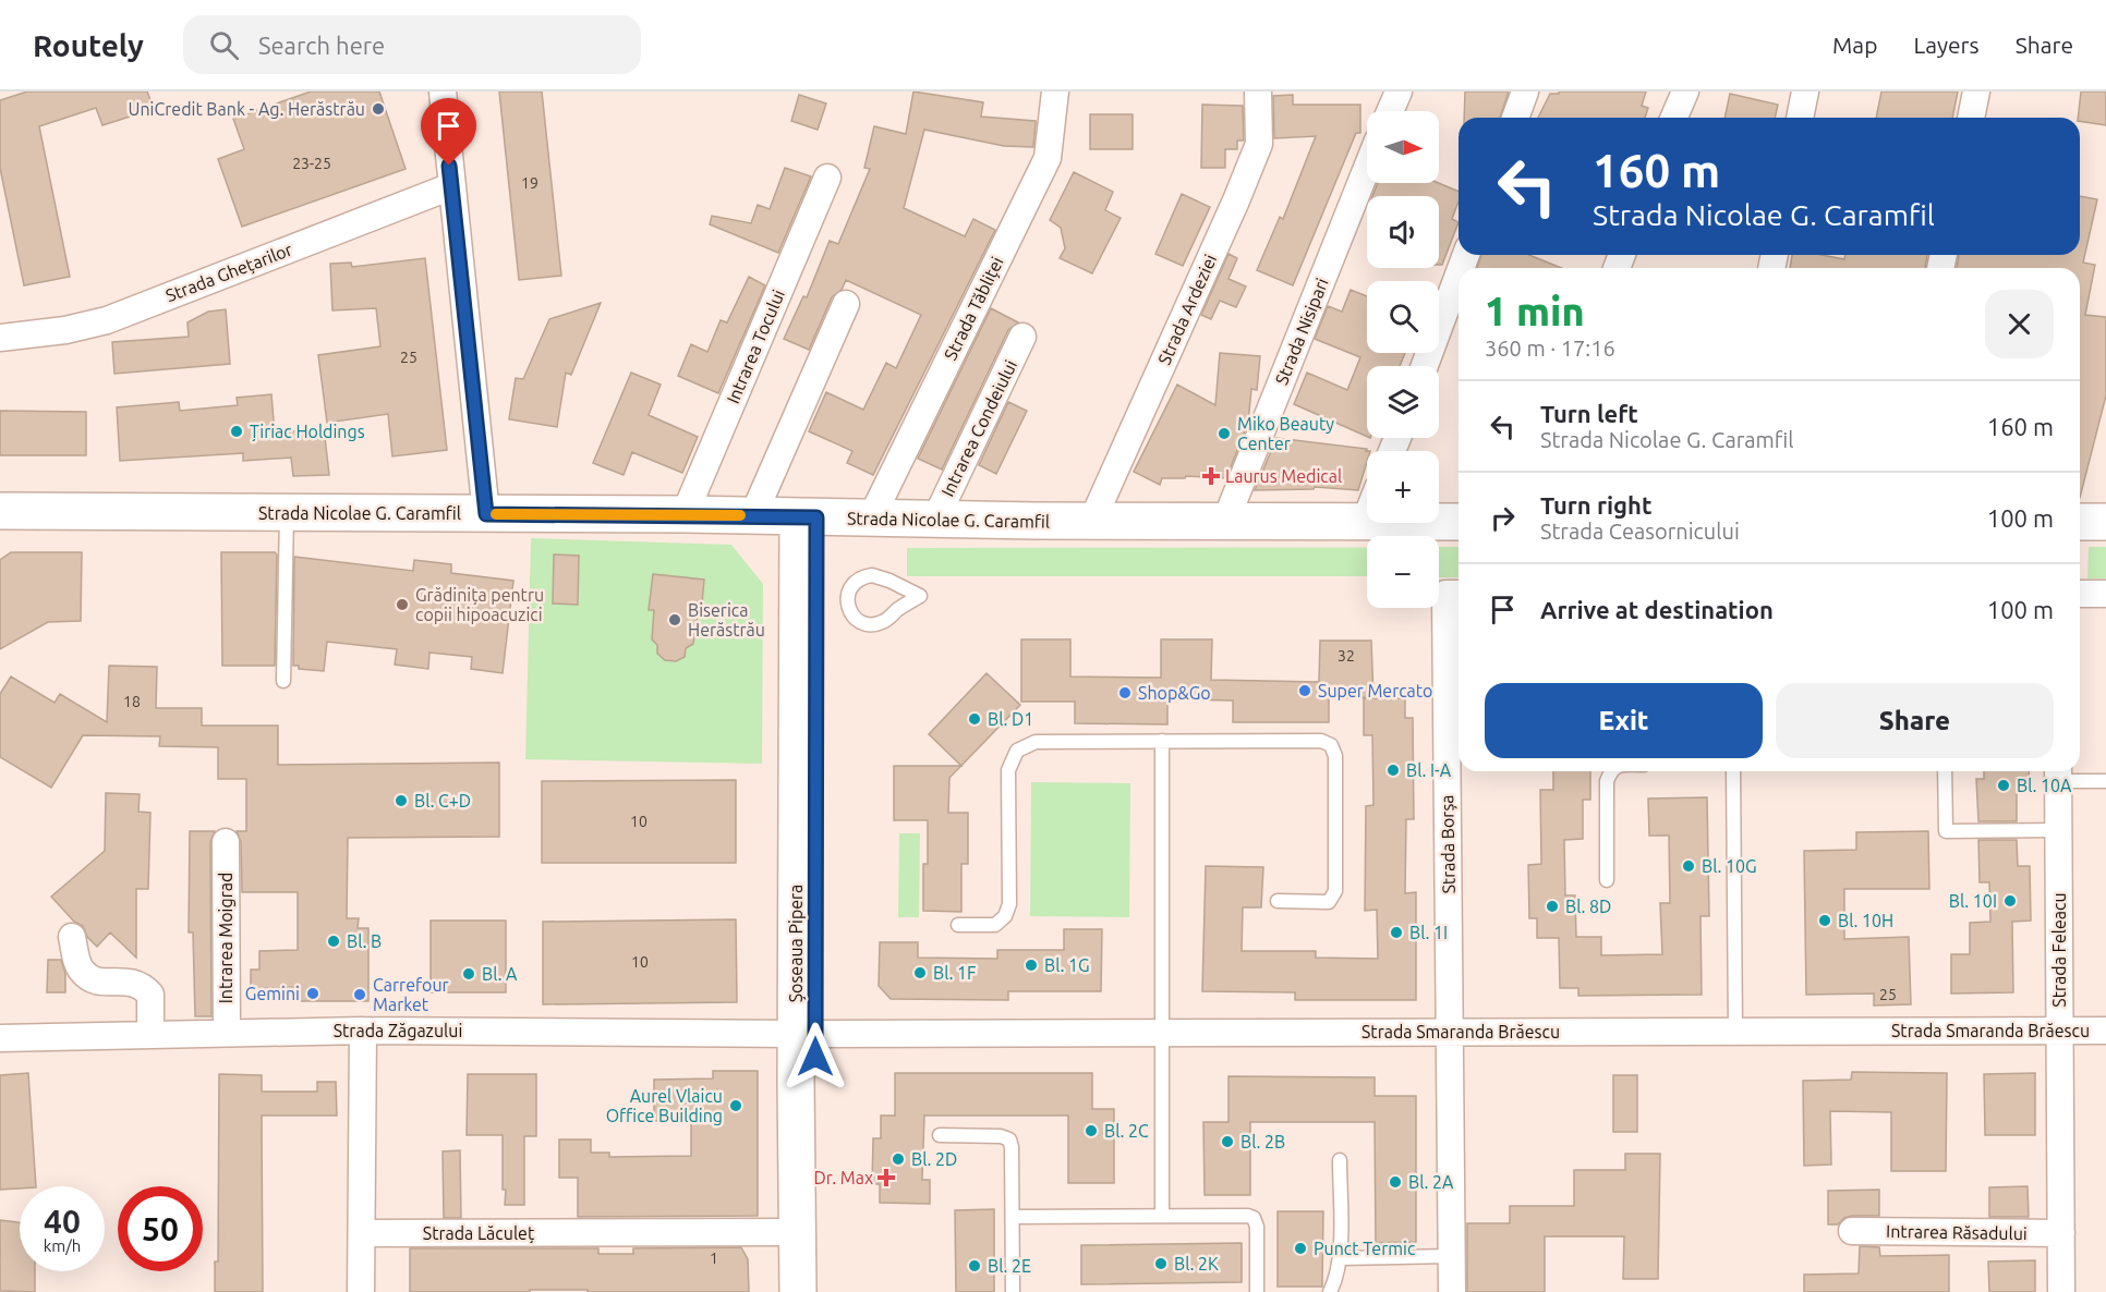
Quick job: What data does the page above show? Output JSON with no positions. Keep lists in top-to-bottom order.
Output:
{
  "streets": {
    "main road": ["Strada Nicolae G. Caramfil", "Șoseaua Pipera"],
    "street": [
      "Strada Ghețarilor",
      "Strada Tăbliței",
      "Strada Ardeziei",
      "Strada Nisipari",
      "Intrarea Tocului",
      "Intrarea Condeiului",
      "Strada Borșa",
      "Intrarea Moigrad",
      "Strada Feleacu",
      "Strada Zăgazului",
      "Strada Smaranda Brăescu",
      "Intrarea Răsadului",
      "Strada Lăculeț"
    ]
  },
  "crossings": [
    ["Strada Tăbliței", "Strada Nicolae G. Caramfil"],
    ["Strada Ardeziei", "Strada Nicolae G. Caramfil"],
    ["Strada Nisipari", "Strada Nicolae G. Caramfil"],
    ["Intrarea Tocului", "Strada Nicolae G. Caramfil"],
    ["Intrarea Condeiului", "Strada Nicolae G. Caramfil"],
    ["Strada Nicolae G. Caramfil", "Șoseaua Pipera"],
    ["Strada Borșa", "Strada Smaranda Brăescu"],
    ["Intrarea Moigrad", "Strada Zăgazului"],
    ["Șoseaua Pipera", "Strada Zăgazului"],
    ["Șoseaua Pipera", "Strada Smaranda Brăescu"],
    ["Șoseaua Pipera", "Strada Lăculeț"],
    ["Strada Feleacu", "Strada Smaranda Brăescu"],
    ["Strada Feleacu", "Intrarea Răsadului"],
    ["Strada Zăgazului", "Strada Smaranda Brăescu"]
  ],
  "places": {
    "other": [
      "UniCredit Bank - Ag. Herăstrău",
      "Țiriac Holdings",
      "Miko Beauty Center",
      "Grădinița pentru copii hipoacuzici",
      "Biserica Herăstrău",
      "Super Mercato",
      "Shop&Go",
      "Bl. D1",
      "Bl. I-A",
      "Bl. 10A",
      "Bl. C+D",
      "Bl. 10G",
      "Bl. 10I",
      "Bl. 8D",
      "Bl. 10H",
      "Bl. 1I",
      "Bl. B",
      "Bl. 1G",
      "Bl. 1F",
      "Bl. A",
      "Gemini",
      "Carrefour Market",
      "Aurel Vlaicu Office Building",
      "Bl. 2C",
      "Bl. 2B",
      "Bl. 2D",
      "Bl. 2A",
      "Punct Termic",
      "Bl. 2K",
      "Bl. 2E"
    ],
    "health": ["Laurus Medical", "Dr. Max"]
  },
  "house_numbers": [
    "23-25",
    "19",
    "25",
    "32",
    "18",
    "10",
    "10",
    "25",
    "1"
  ],
  "north": "right",
  "page": {
    "header": "Routely",
    "search": "Search here",
    "nav": ["Map", "Layers", "Share"],
    "map_buttons": ["+", "−"],
    "turn": ["160 m", "Strada Nicolae G. Caramfil"],
    "heading": ["1 min", "360 m · 17:16"],
    "list": [
      {
        "name": "Turn left",
        "note": "Strada Nicolae G. Caramfil",
        "value": "160 m"
      },
      {
        "name": "Turn right",
        "note": "Strada Ceasornicului",
        "value": "100 m"
      },
      {
        "name": "Arrive at destination",
        "value": "100 m"
      }
    ],
    "buttons": ["Exit", "Share"],
    "speed": "40 km/h",
    "limit": "50"
  }
}
